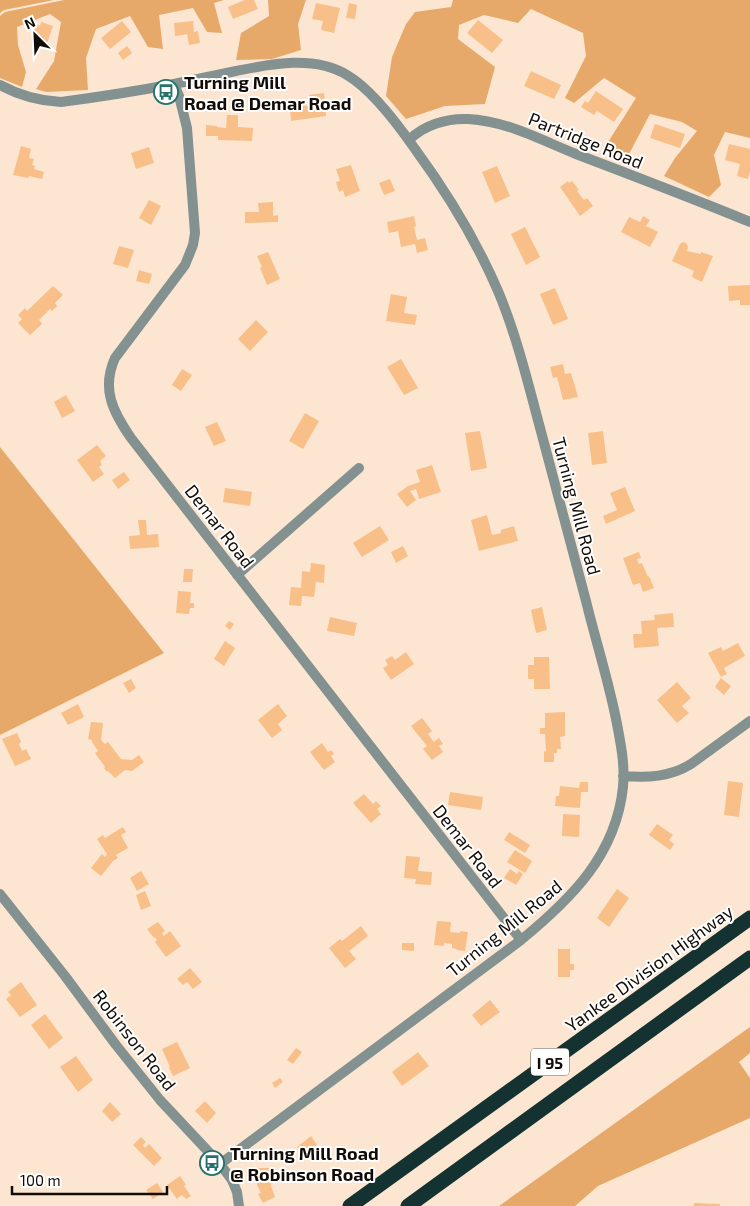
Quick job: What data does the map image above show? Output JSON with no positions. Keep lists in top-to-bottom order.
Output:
{
  "streets": {
    "highway": ["Yankee Division Highway", "I 95"],
    "street": [
      "Partridge Road",
      "Turning Mill Road",
      "Demar Road",
      "Robinson Road"
    ]
  },
  "crossings": [
    ["Partridge Road", "Turning Mill Road"],
    ["Turning Mill Road", "Demar Road"],
    ["Turning Mill Road", "Robinson Road"]
  ],
  "places": {
    "bus stop": ["Turning Mill Road @ Demar Road", "Turning Mill Road @ Robinson Road"]
  },
  "scale_bar": "100 m",
  "north": "top left"
}
